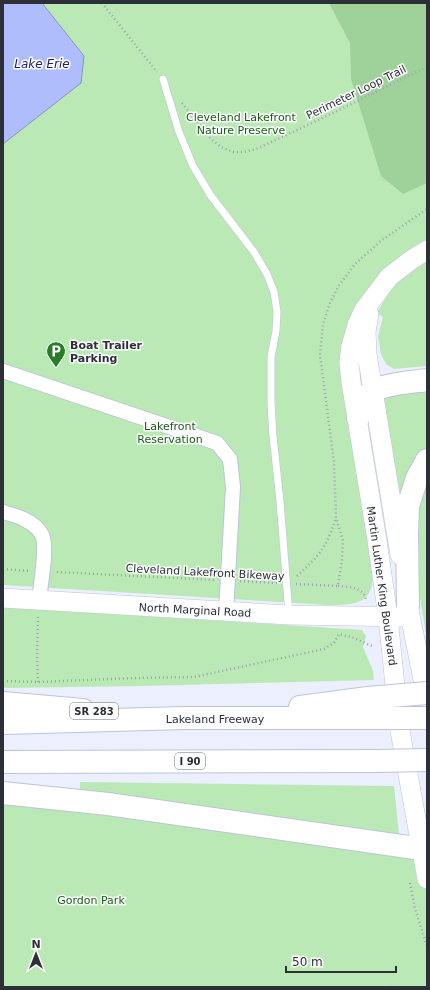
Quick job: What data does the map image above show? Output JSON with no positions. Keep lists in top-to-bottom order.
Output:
{
  "streets": {
    "highway": ["SR 283", "Lakeland Freeway", "I 90"],
    "main road": ["Martin Luther King Boulevard", "North Marginal Road"],
    "path": ["Perimeter Loop Trail", "Cleveland Lakefront Bikeway"]
  },
  "crossings": [
    ["Martin Luther King Boulevard", "North Marginal Road"],
    ["SR 283", "Lakeland Freeway"]
  ],
  "water": ["Lake Erie"],
  "parks": ["Cleveland Lakefront Nature Preserve", "Lakefront Reservation", "Gordon Park"],
  "places": {
    "parking": ["Boat Trailer Parking"]
  },
  "scale_bar": "50 m",
  "north": "top"
}
